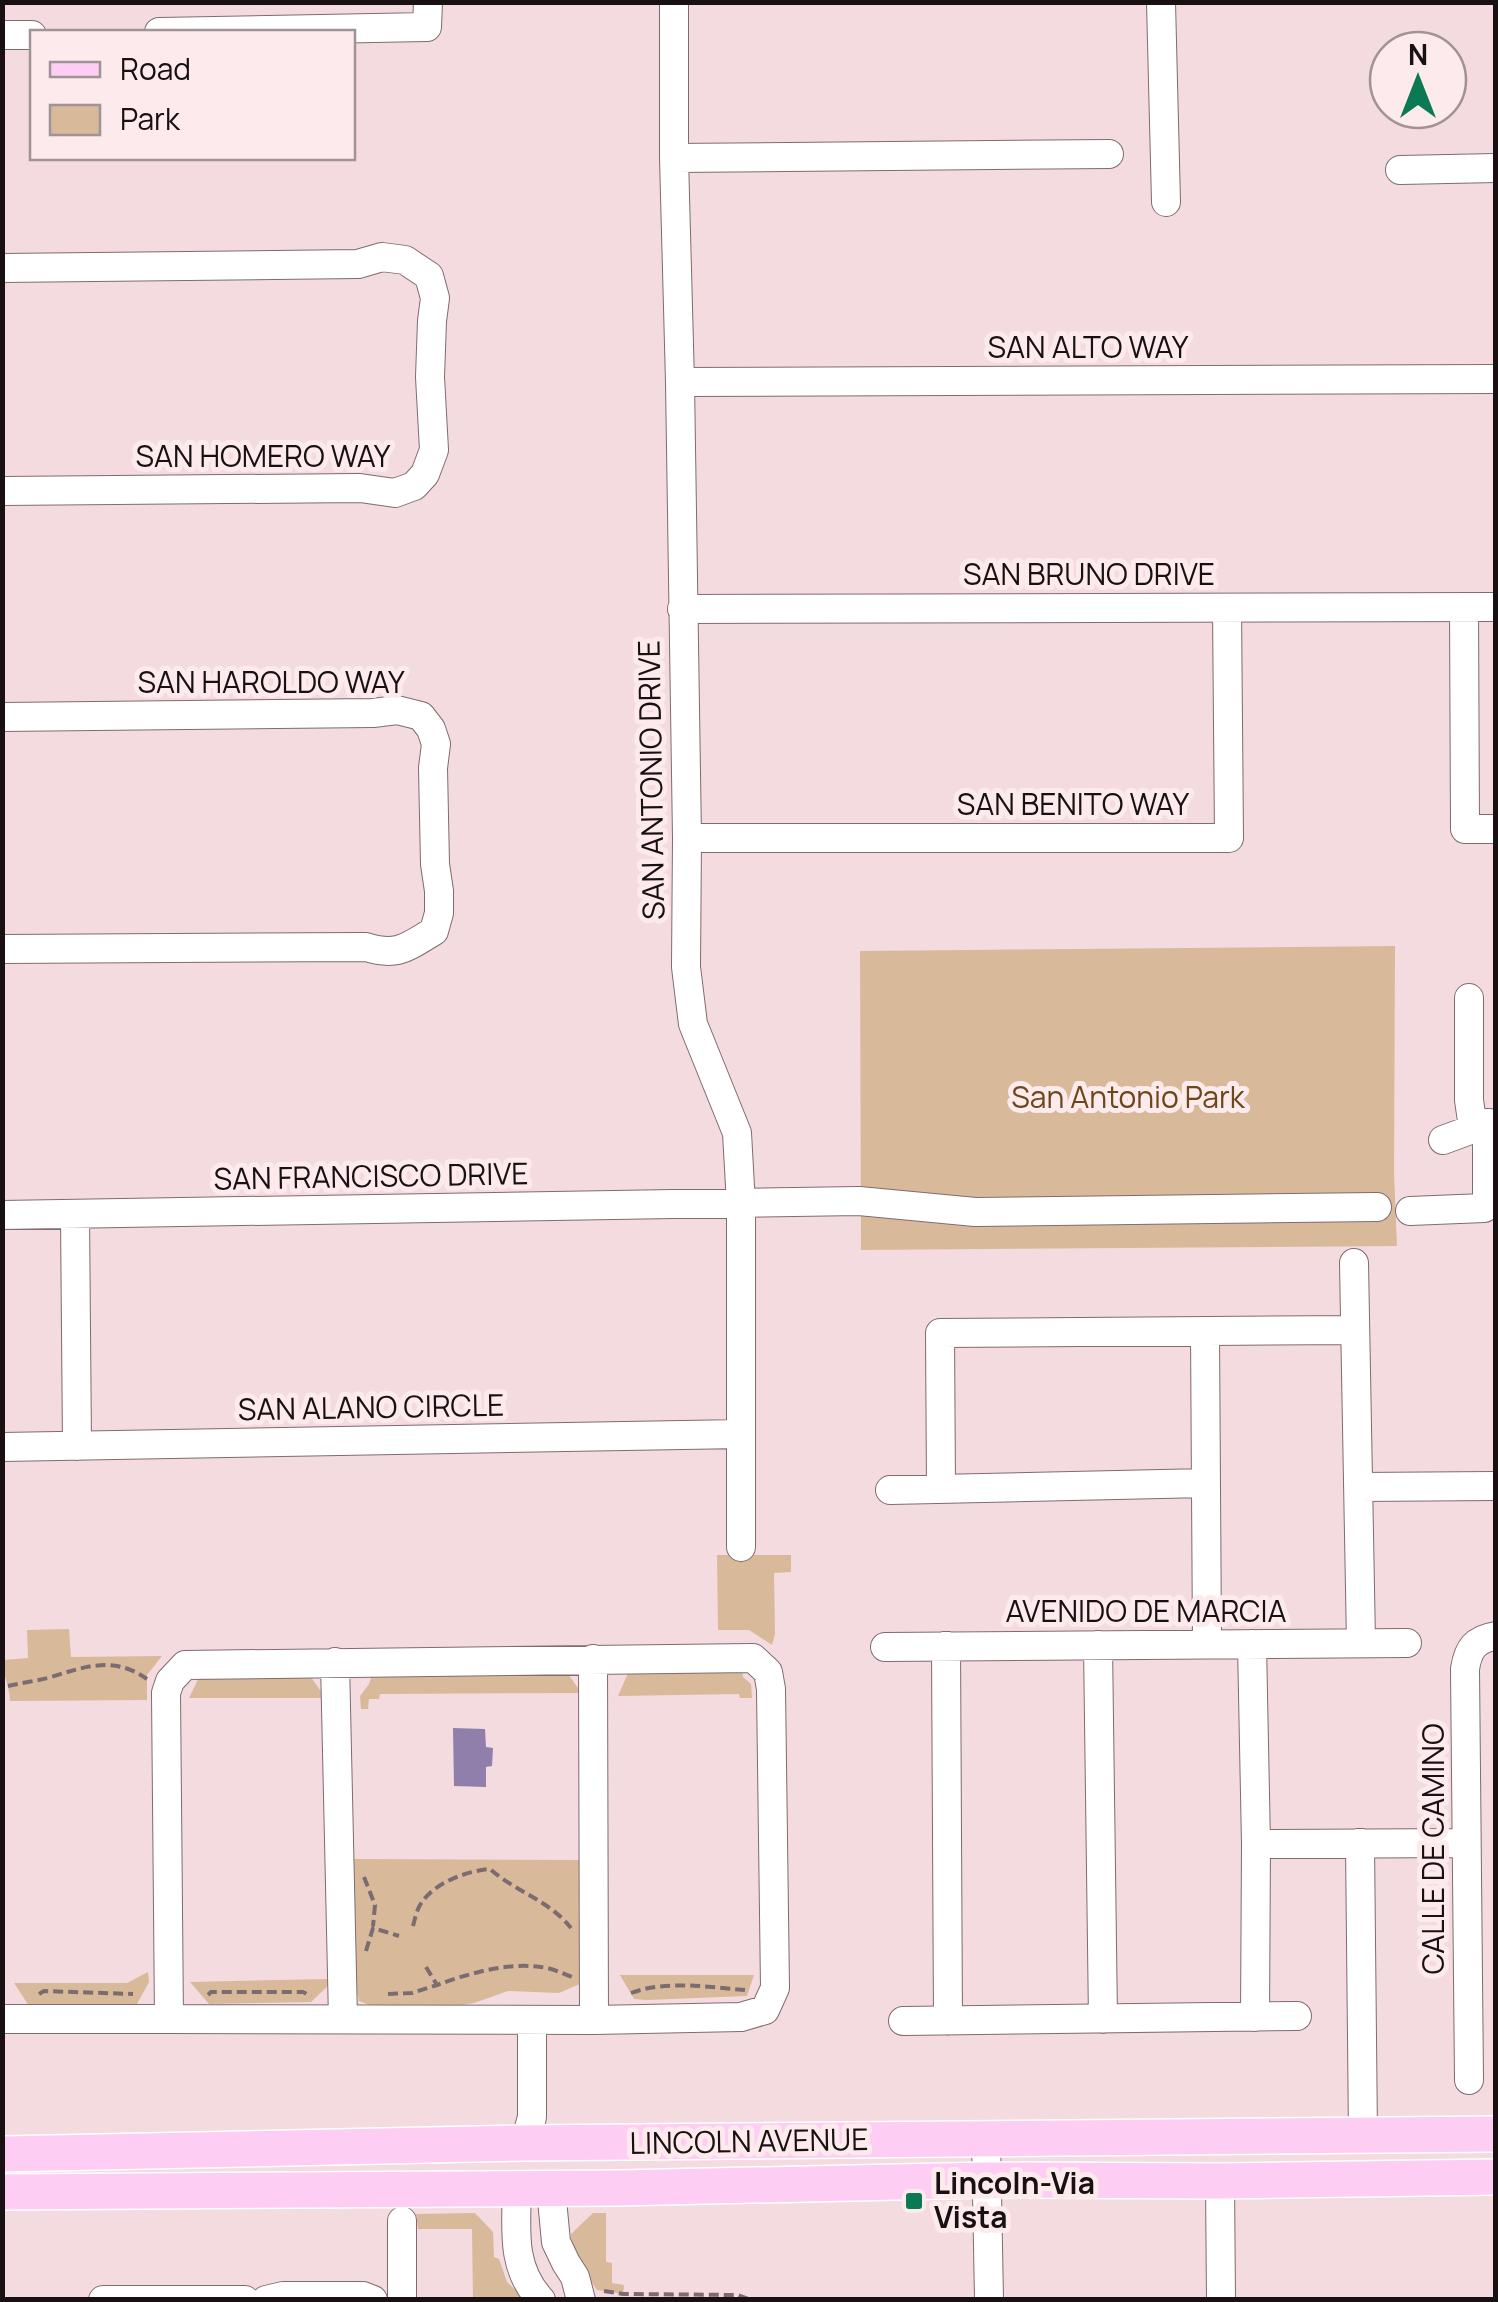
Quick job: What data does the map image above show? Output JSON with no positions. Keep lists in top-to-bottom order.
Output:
{
  "streets": {
    "main road": ["LINCOLN AVENUE"],
    "street": [
      "SAN ALTO WAY",
      "SAN HOMERO WAY",
      "SAN BRUNO DRIVE",
      "SAN HAROLDO WAY",
      "SAN ANTONIO DRIVE",
      "SAN BENITO WAY",
      "SAN FRANCISCO DRIVE",
      "SAN ALANO CIRCLE",
      "AVENIDO DE MARCIA",
      "CALLE DE CAMINO"
    ]
  },
  "crossings": [
    ["SAN ALTO WAY", "SAN ANTONIO DRIVE"],
    ["SAN BRUNO DRIVE", "SAN ANTONIO DRIVE"],
    ["SAN BRUNO DRIVE", "SAN BENITO WAY"],
    ["SAN ANTONIO DRIVE", "SAN BENITO WAY"],
    ["SAN ANTONIO DRIVE", "SAN FRANCISCO DRIVE"],
    ["SAN ANTONIO DRIVE", "SAN ALANO CIRCLE"]
  ],
  "parks": ["San Antonio Park"],
  "places": {
    "transit": ["Lincoln-Via Vista"]
  },
  "legend": ["Road", "Park"],
  "north": "top"
}
